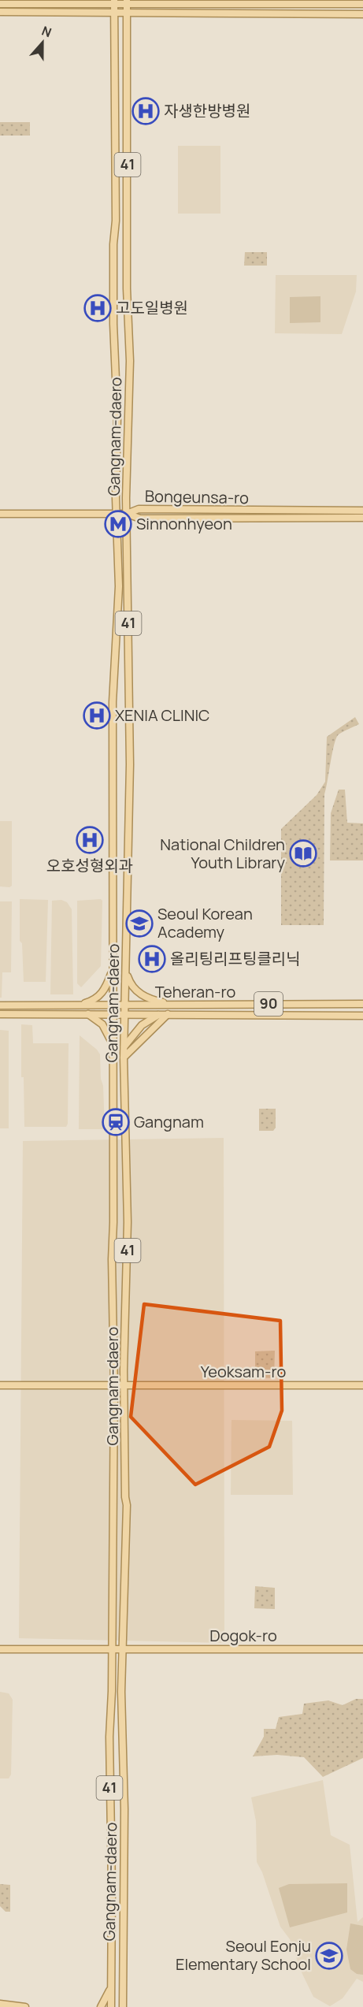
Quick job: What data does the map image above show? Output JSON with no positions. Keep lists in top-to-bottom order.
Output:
{
  "streets": {
    "main road": [
      "41",
      "Gangnam-daero",
      "Bongeunsa-ro",
      "Teheran-ro",
      "90",
      "Yeoksam-ro",
      "Dogok-ro"
    ]
  },
  "crossings": [
    ["Gangnam-daero", "Bongeunsa-ro"],
    ["Gangnam-daero", "Teheran-ro"],
    ["Gangnam-daero", "90"],
    ["Gangnam-daero", "Yeoksam-ro"],
    ["Gangnam-daero", "Dogok-ro"],
    ["Teheran-ro", "90"]
  ],
  "places": {
    "hospital": [
      "자생한방병원",
      "고도일병원",
      "XENIA CLINIC",
      "오호성형외과",
      "올리팅리프팅클리닉"
    ],
    "metro station": ["Sinnonhyeon"],
    "library": ["National Children Youth Library"],
    "school or university": ["Seoul Korean Academy", "Seoul Eonju Elementary School"],
    "station": ["Gangnam"]
  },
  "north": "top"
}
